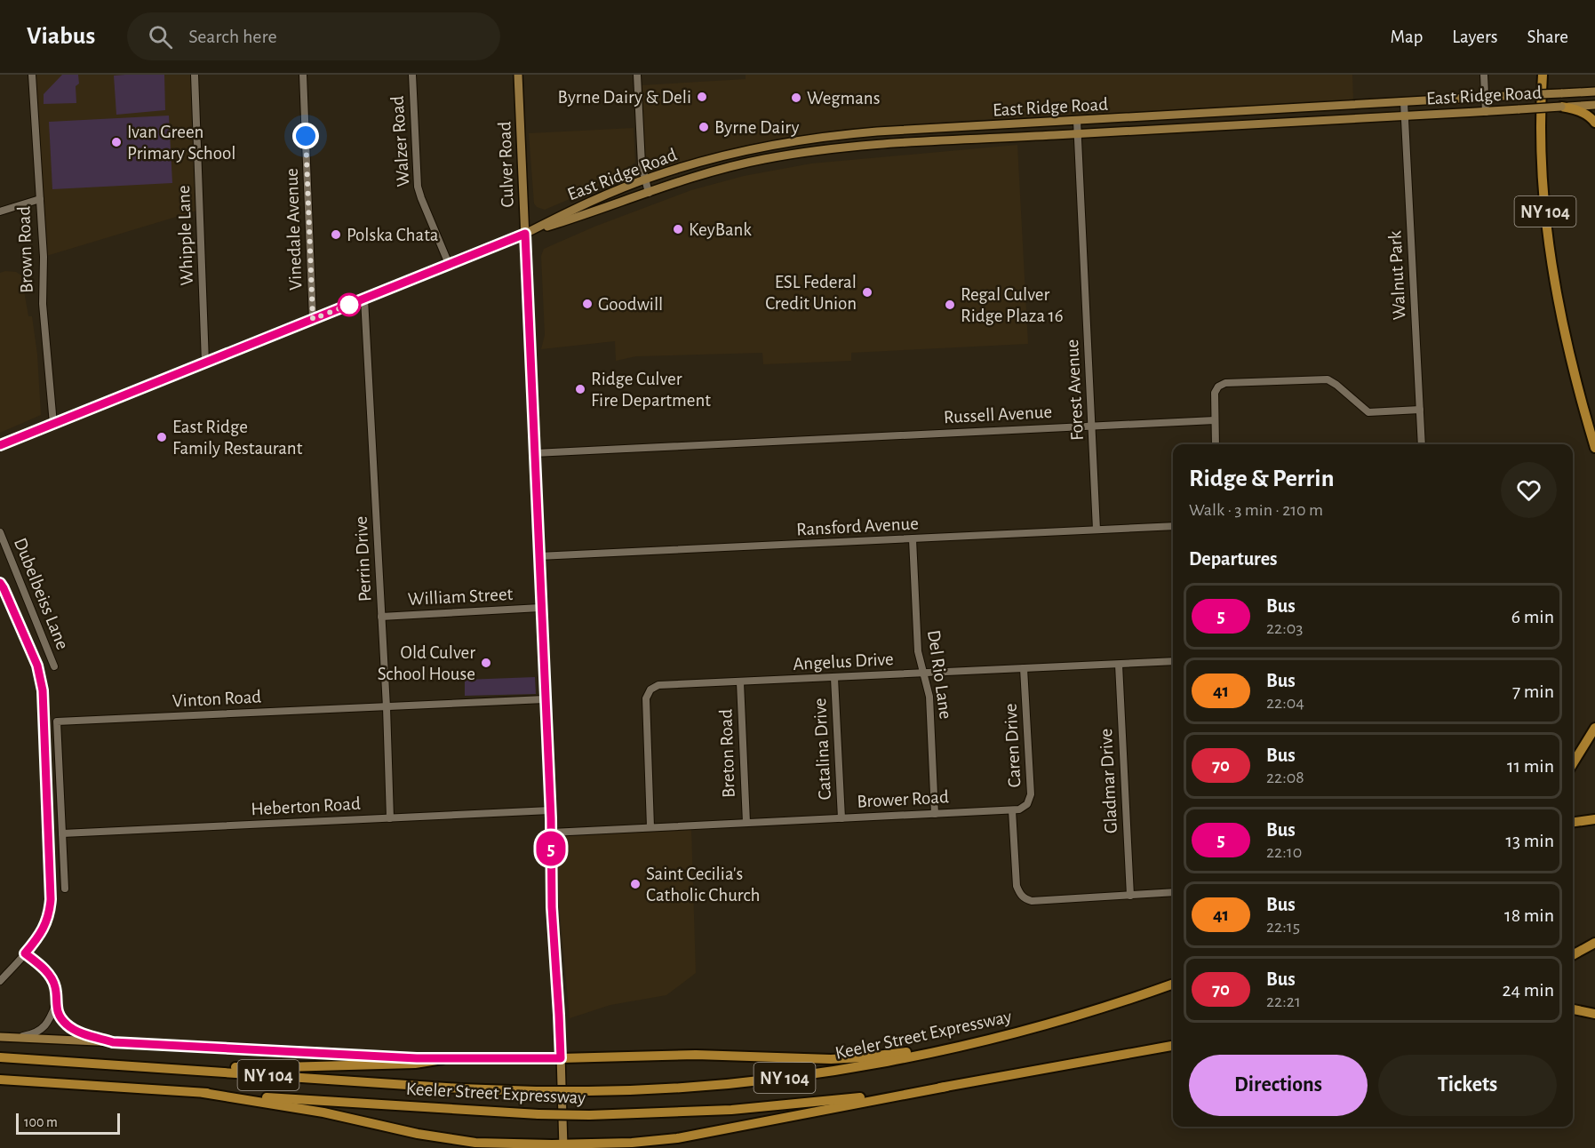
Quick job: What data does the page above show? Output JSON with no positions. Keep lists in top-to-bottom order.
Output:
{
  "streets": {
    "highway": ["NY 104", "Keeler Street Expressway"],
    "main road": ["East Ridge Road", "Culver Road"],
    "street": [
      "Walzer Road",
      "Vinedale Avenue",
      "Whipple Lane",
      "Brown Road",
      "Walnut Park",
      "Forest Avenue",
      "Russell Avenue",
      "Ransford Avenue",
      "Perrin Drive",
      "Dubelbeiss Lane",
      "William Street",
      "Angelus Drive",
      "Del Rio Lane",
      "Vinton Road",
      "Caren Drive",
      "Catalina Drive",
      "Breton Road",
      "Gladmar Drive",
      "Brower Road",
      "Heberton Road"
    ]
  },
  "crossings": [
    ["East Ridge Road", "Walzer Road"],
    ["East Ridge Road", "Culver Road"],
    ["East Ridge Road", "Vinedale Avenue"],
    ["East Ridge Road", "Whipple Lane"],
    ["East Ridge Road", "Brown Road"],
    ["East Ridge Road", "Walnut Park"],
    ["East Ridge Road", "Forest Avenue"],
    ["East Ridge Road", "Perrin Drive"],
    ["Culver Road", "Russell Avenue"],
    ["Culver Road", "Ransford Avenue"],
    ["Culver Road", "William Street"],
    ["Culver Road", "Vinton Road"],
    ["Culver Road", "Brower Road"],
    ["Culver Road", "Heberton Road"],
    ["Forest Avenue", "Russell Avenue"],
    ["Forest Avenue", "Ransford Avenue"],
    ["Ransford Avenue", "Del Rio Lane"],
    ["Perrin Drive", "William Street"],
    ["Perrin Drive", "Vinton Road"],
    ["Perrin Drive", "Heberton Road"],
    ["Angelus Drive", "Del Rio Lane"],
    ["Angelus Drive", "Caren Drive"],
    ["Angelus Drive", "Catalina Drive"],
    ["Angelus Drive", "Breton Road"],
    ["Angelus Drive", "Gladmar Drive"],
    ["Angelus Drive", "Brower Road"],
    ["Del Rio Lane", "Brower Road"],
    ["Vinton Road", "Heberton Road"],
    ["Caren Drive", "Brower Road"],
    ["Catalina Drive", "Brower Road"],
    ["Breton Road", "Brower Road"]
  ],
  "places": [
    "Byrne Dairy & Deli",
    "Wegmans",
    "Byrne Dairy",
    "Ivan Green Primary School",
    "KeyBank",
    "Polska Chata",
    "ESL Federal Credit Union",
    "Goodwill",
    "Regal Culver Ridge Plaza 16",
    "Ridge Culver Fire Department",
    "East Ridge Family Restaurant",
    "Old Culver School House",
    "Saint Cecilia's Catholic Church"
  ],
  "lines": ["bus line 5"],
  "scale_bar": "100 m",
  "page": {
    "header": "Viabus",
    "search": "Search here",
    "nav": ["Map", "Layers", "Share"],
    "on_map": "5",
    "heading": [
      ["Ridge & Perrin", "Walk · 3 min · 210 m"],
      "Departures"
    ],
    "list": [
      {
        "mark": "5",
        "name": "Bus",
        "note": "22:03",
        "value": "6 min"
      },
      {
        "mark": "41",
        "name": "Bus",
        "note": "22:04",
        "value": "7 min"
      },
      {
        "mark": "70",
        "name": "Bus",
        "note": "22:08",
        "value": "11 min"
      },
      {
        "mark": "5",
        "name": "Bus",
        "note": "22:10",
        "value": "13 min"
      },
      {
        "mark": "41",
        "name": "Bus",
        "note": "22:15",
        "value": "18 min"
      },
      {
        "mark": "70",
        "name": "Bus",
        "note": "22:21",
        "value": "24 min"
      }
    ],
    "buttons": ["Directions", "Tickets"],
    "scale": "100 m"
  }
}
